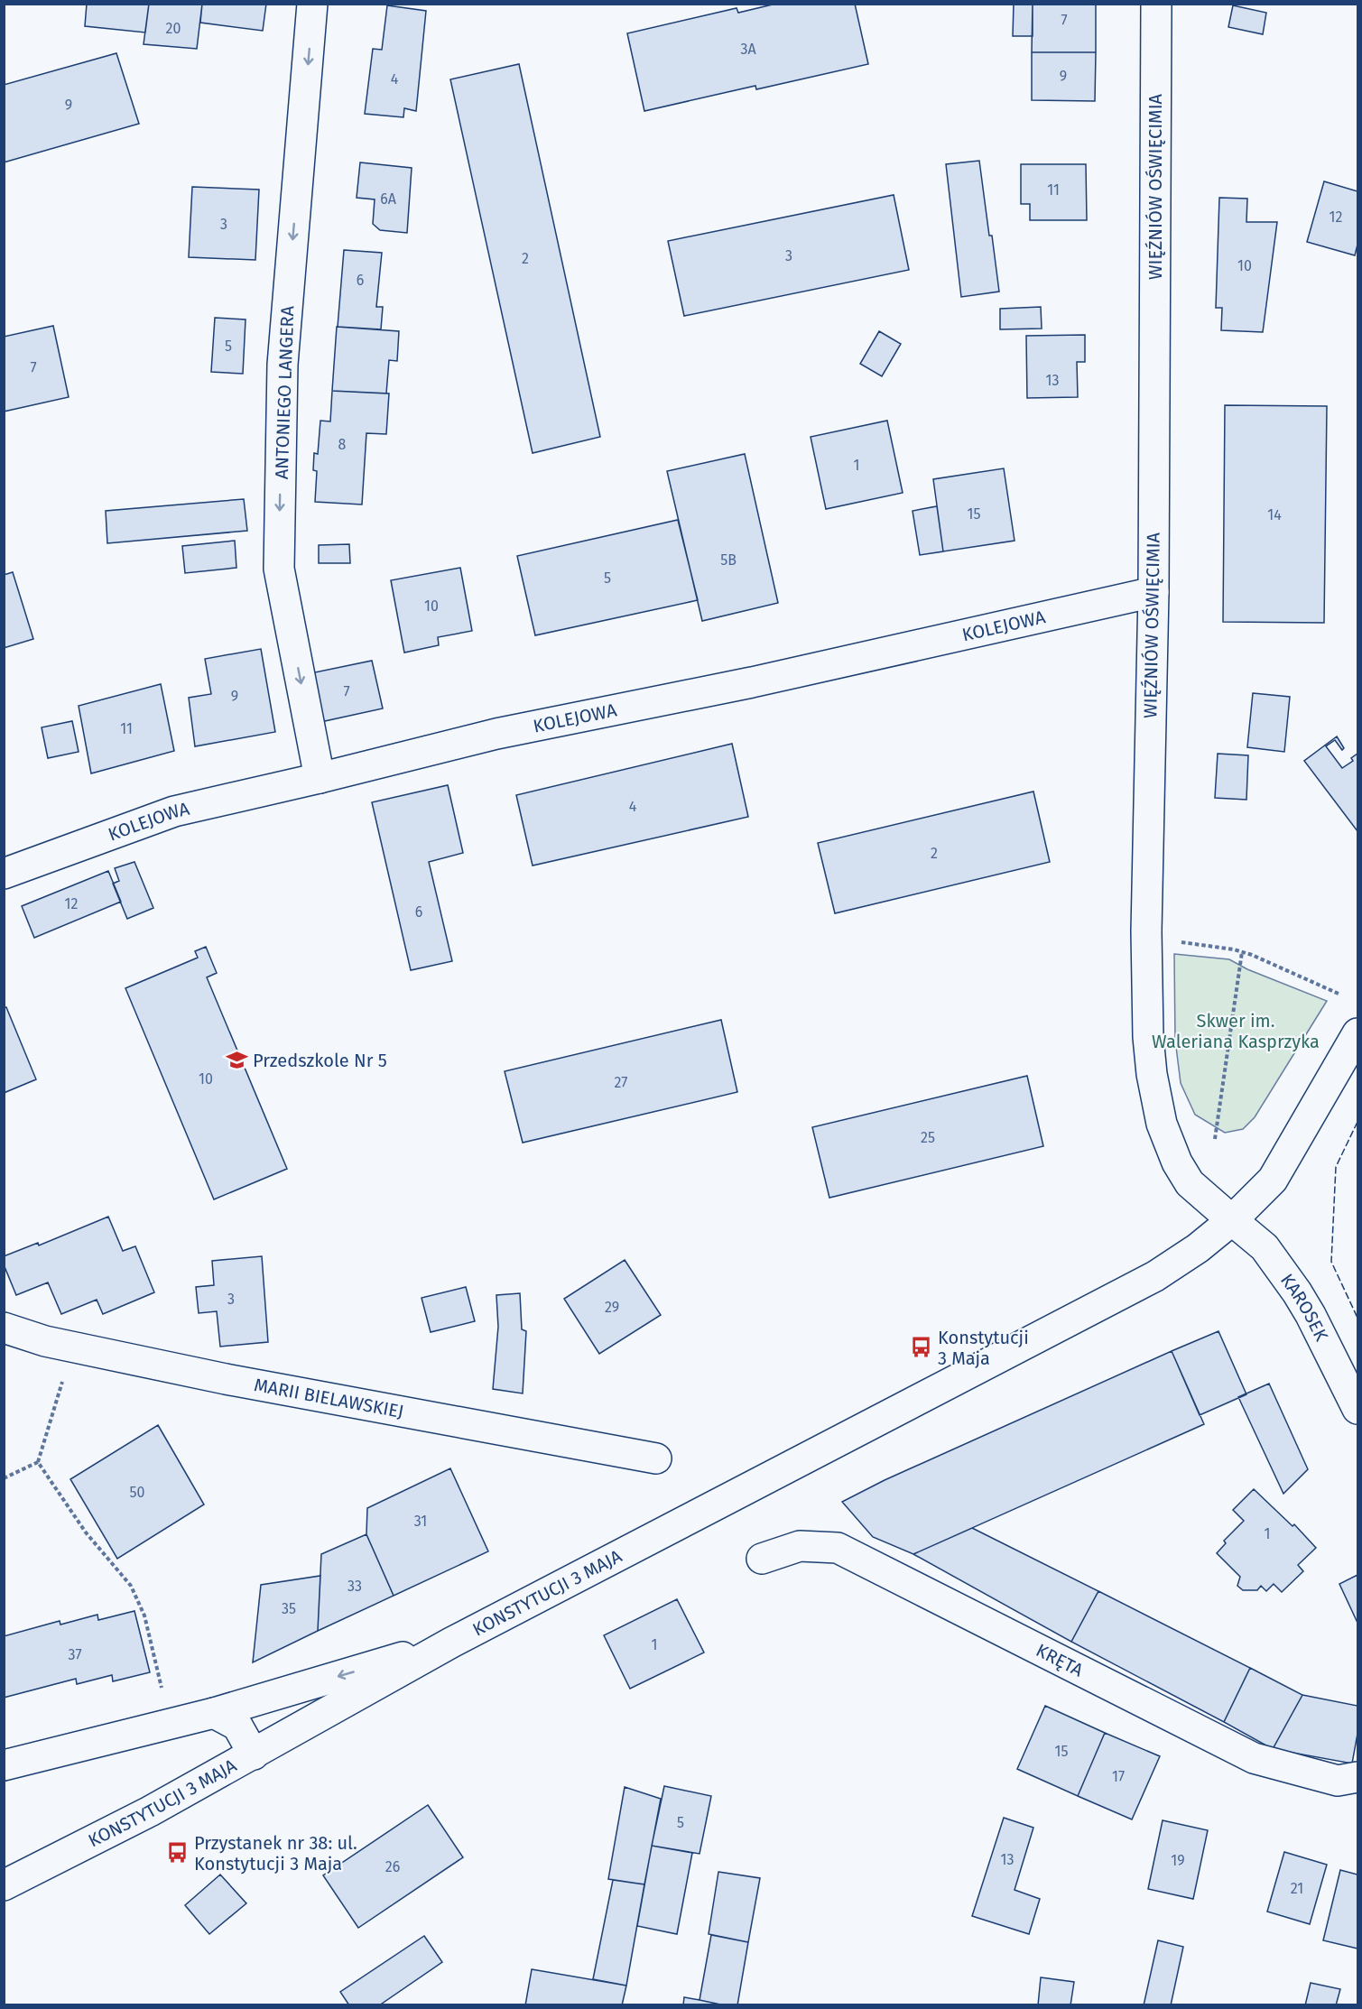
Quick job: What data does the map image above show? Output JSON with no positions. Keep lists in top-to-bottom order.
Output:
{
  "streets": {
    "street": [
      "WIĘŹNIÓW OŚWIĘCIMIA",
      "ANTONIEGO LANGERA",
      "KOLEJOWA",
      "KAROSEK",
      "MARII BIELAWSKIEJ",
      "KONSTYTUCJI 3 MAJA",
      "KRĘTA"
    ]
  },
  "crossings": [
    ["WIĘŹNIÓW OŚWIĘCIMIA", "KOLEJOWA"],
    ["WIĘŹNIÓW OŚWIĘCIMIA", "KAROSEK"],
    ["WIĘŹNIÓW OŚWIĘCIMIA", "KONSTYTUCJI 3 MAJA"],
    ["ANTONIEGO LANGERA", "KOLEJOWA"],
    ["KAROSEK", "KONSTYTUCJI 3 MAJA"]
  ],
  "one_way": ["ANTONIEGO LANGERA"],
  "parks": ["Skwer im. Waleriana Kasprzyka"],
  "places": {
    "school or university": ["Przedszkole Nr 5"],
    "bus stop": ["Konstytucji 3 Maja", "Przystanek nr 38: ul. Konstytucji 3 Maja"]
  },
  "house_numbers": [
    "7",
    "20",
    "3A",
    "9",
    "4",
    "9",
    "11",
    "6A",
    "12",
    "3",
    "3",
    "2",
    "10",
    "6",
    "5",
    "7",
    "13",
    "8",
    "1",
    "15",
    "14",
    "5B",
    "5",
    "10",
    "7",
    "9",
    "11",
    "4",
    "2",
    "12",
    "6",
    "10",
    "27",
    "25",
    "3",
    "29",
    "50",
    "31",
    "1",
    "33",
    "35",
    "1",
    "37",
    "15",
    "17",
    "5",
    "13",
    "19",
    "26",
    "21"
  ]
}
